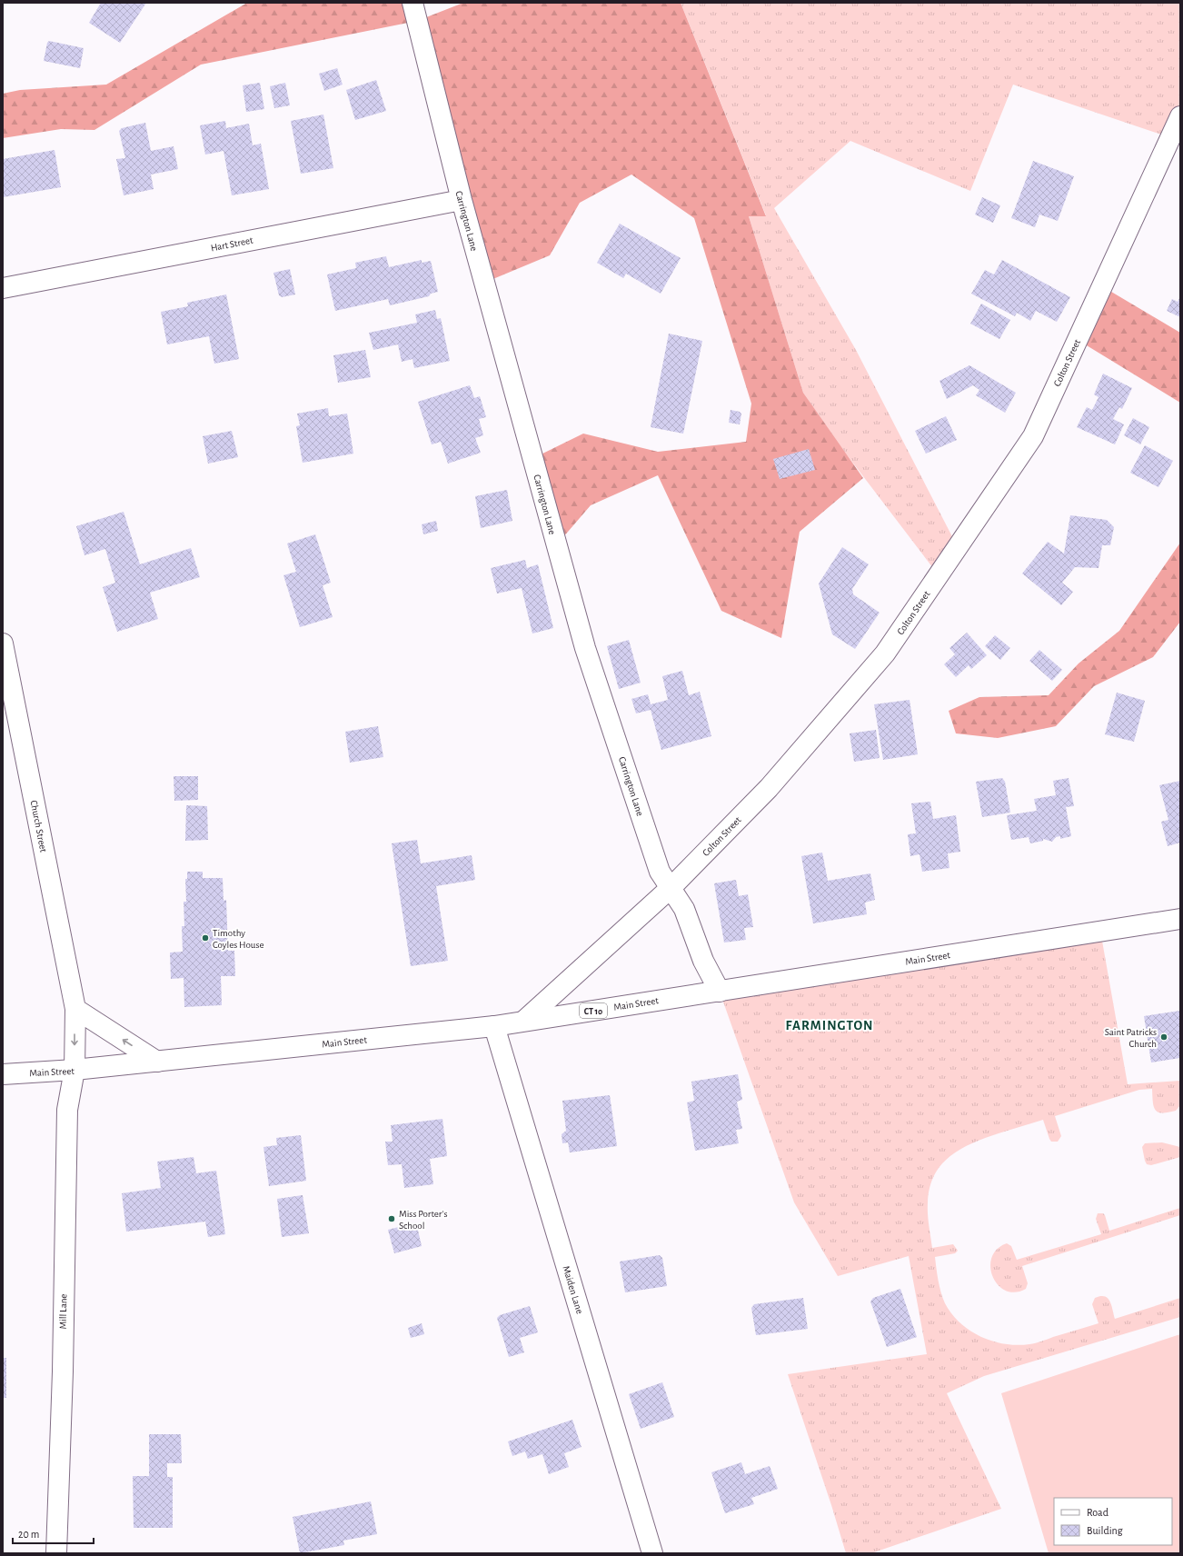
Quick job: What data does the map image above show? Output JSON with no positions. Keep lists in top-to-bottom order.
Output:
{
  "streets": {
    "main road": [
      "Carrington Lane",
      "Hart Street",
      "Colton Street",
      "Church Street",
      "Main Street",
      "CT 10",
      "Maiden Lane",
      "Mill Lane"
    ]
  },
  "crossings": [
    ["Carrington Lane", "Hart Street"],
    ["Carrington Lane", "Colton Street"],
    ["Carrington Lane", "Main Street"],
    ["Colton Street", "Main Street"],
    ["Church Street", "Main Street"],
    ["Church Street", "Mill Lane"],
    ["Main Street", "Maiden Lane"],
    ["Main Street", "Mill Lane"]
  ],
  "districts": ["FARMINGTON"],
  "places": ["Timothy Coyles House", "Saint Patricks Church", "Miss Porter's School"],
  "legend": ["Road", "Building"],
  "scale_bar": "20 m"
}
